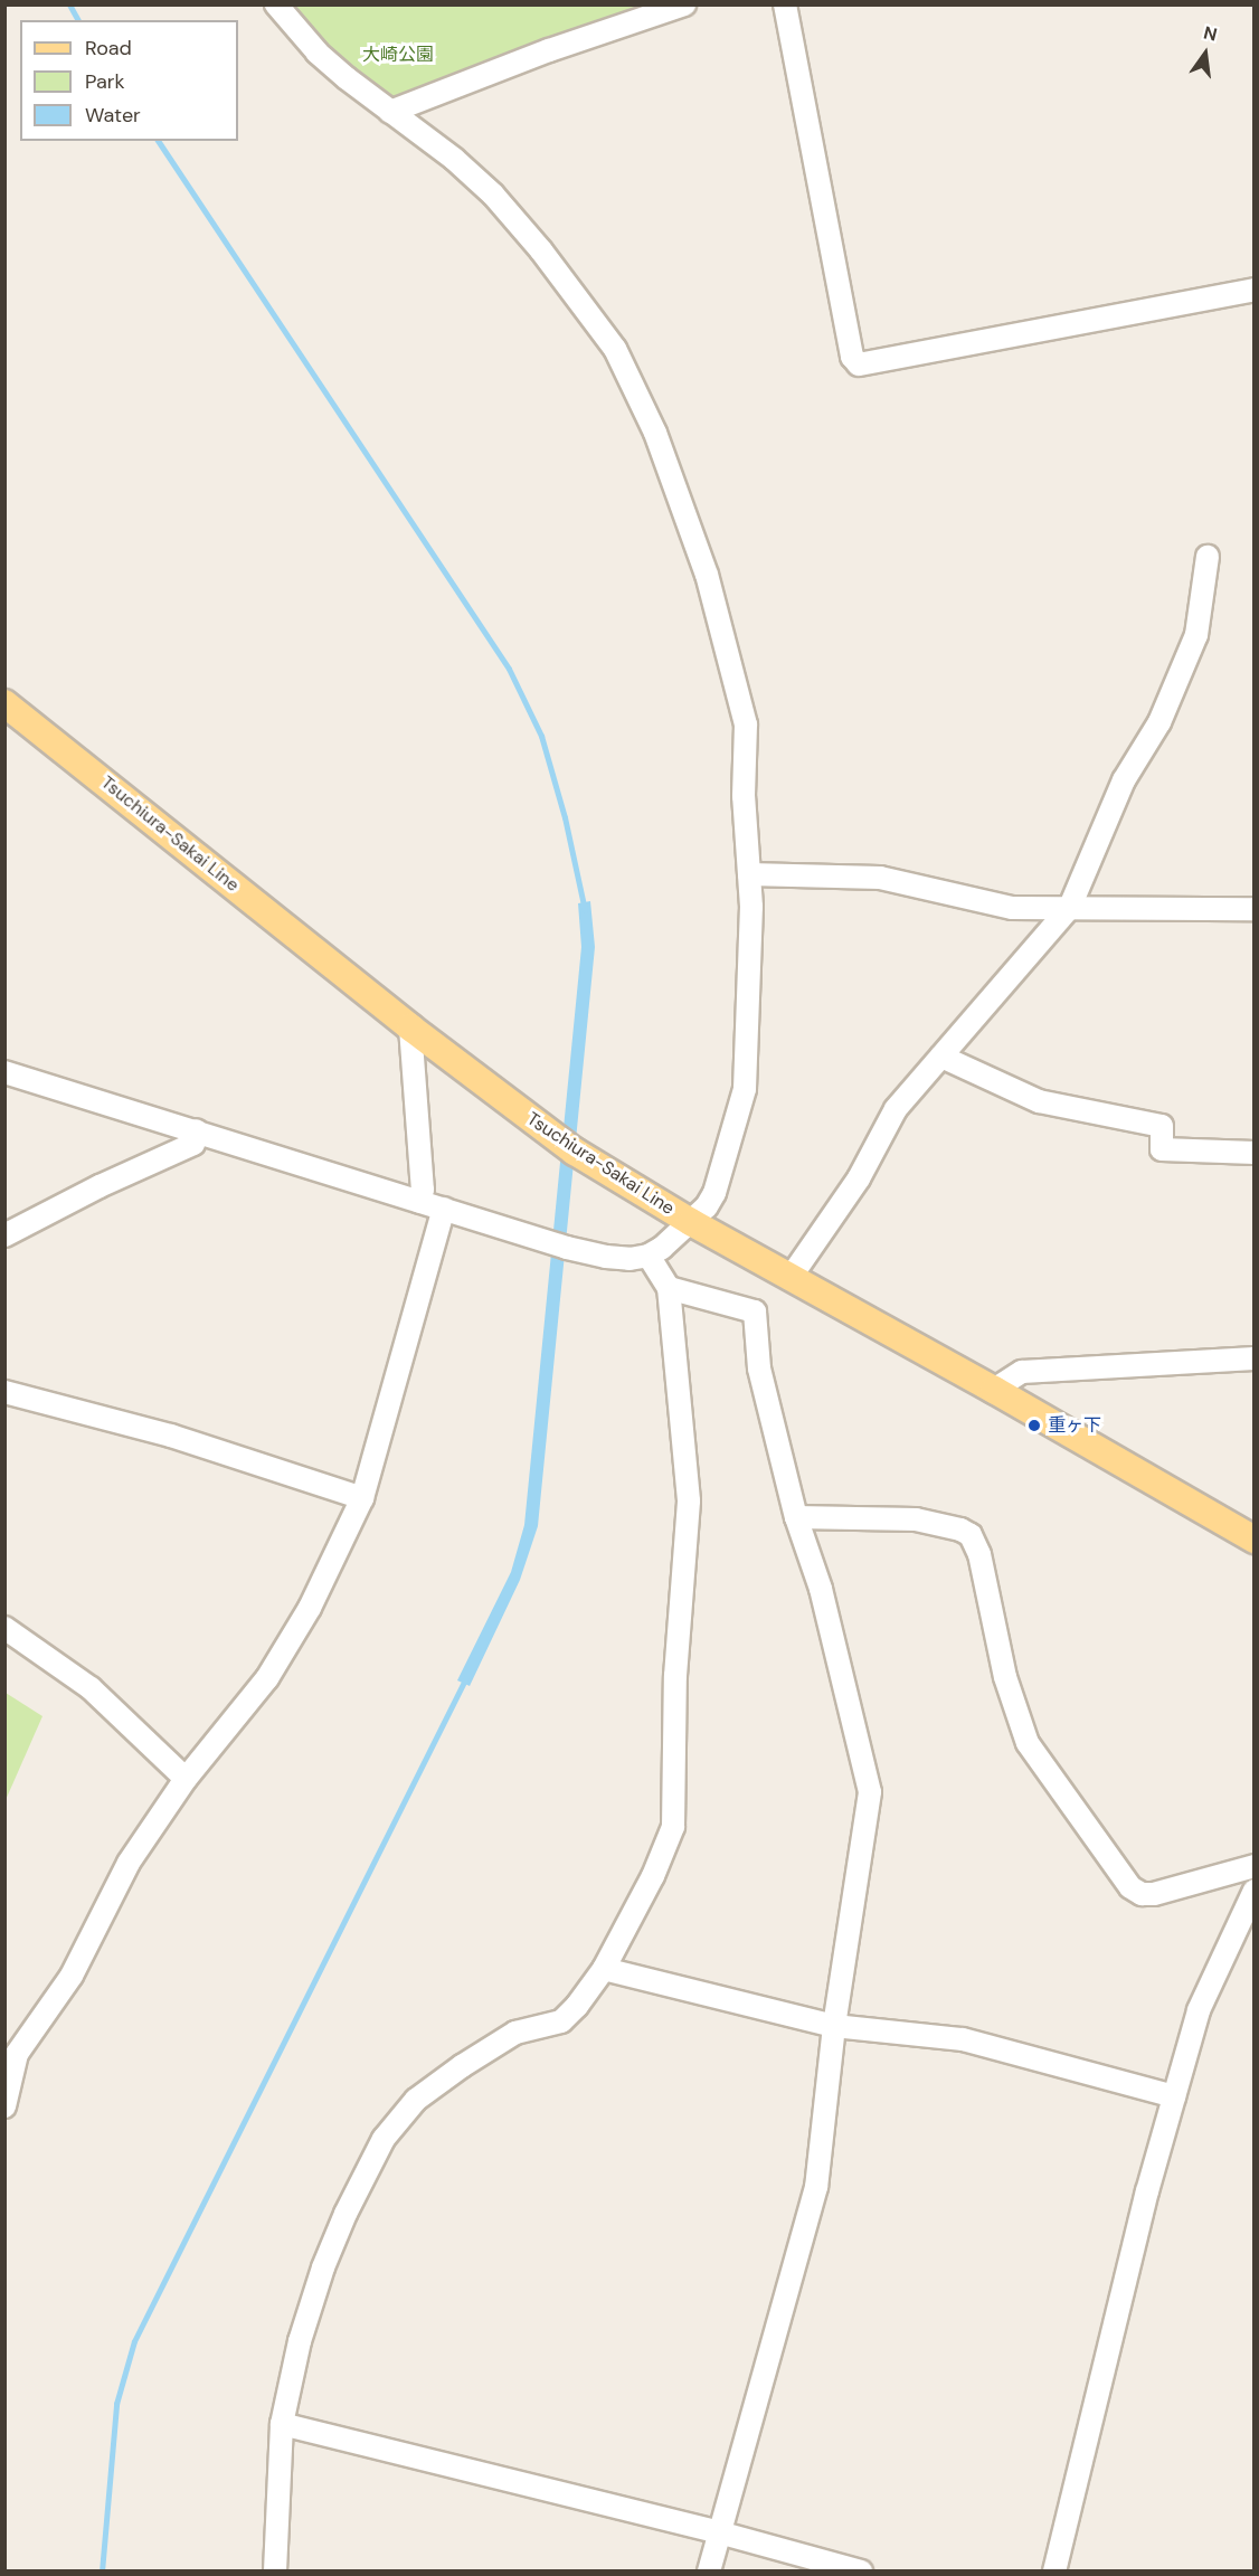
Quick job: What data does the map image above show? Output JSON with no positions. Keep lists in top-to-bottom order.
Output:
{
  "streets": {
    "main road": ["Tsuchiura-Sakai Line"]
  },
  "parks": ["大崎公園"],
  "places": ["重ヶ下"],
  "legend": ["Road", "Park", "Water"],
  "north": "top"
}
